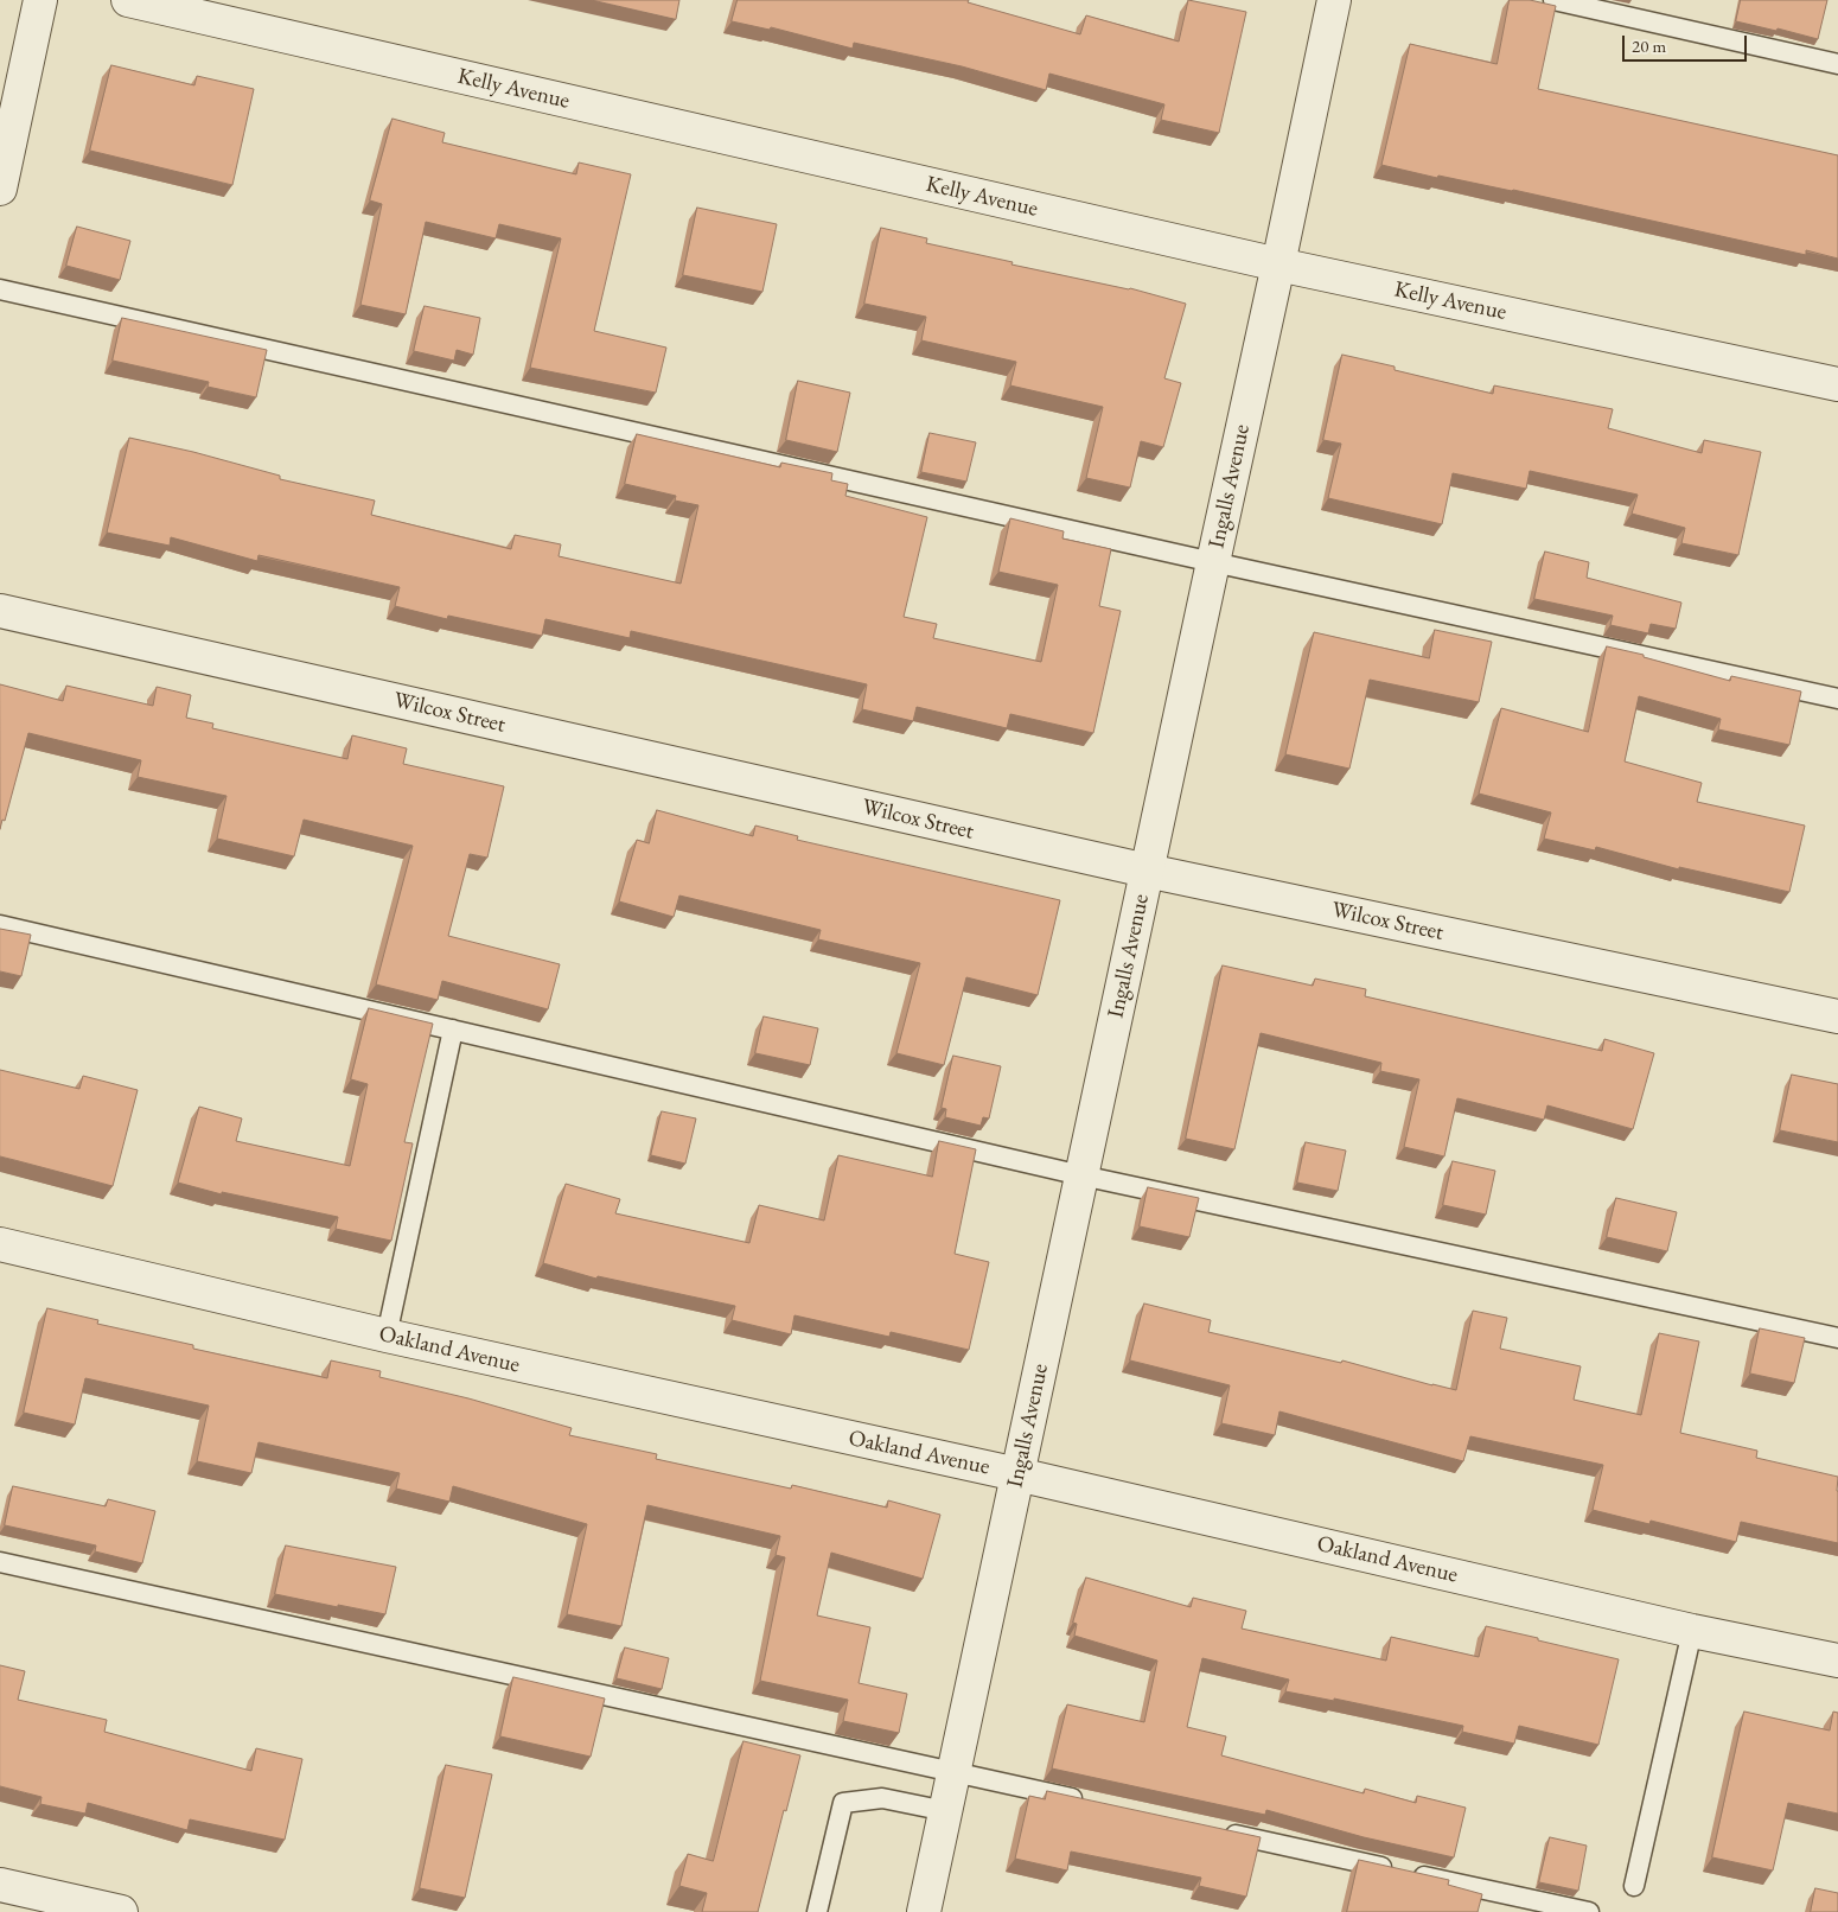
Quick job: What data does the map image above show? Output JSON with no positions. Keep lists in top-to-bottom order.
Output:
{
  "streets": {
    "street": [
      "Kelly Avenue",
      "Ingalls Avenue",
      "Wilcox Street",
      "Oakland Avenue"
    ]
  },
  "crossings": [
    ["Kelly Avenue", "Ingalls Avenue"],
    ["Ingalls Avenue", "Wilcox Street"],
    ["Ingalls Avenue", "Oakland Avenue"]
  ],
  "scale_bar": "20 m"
}
